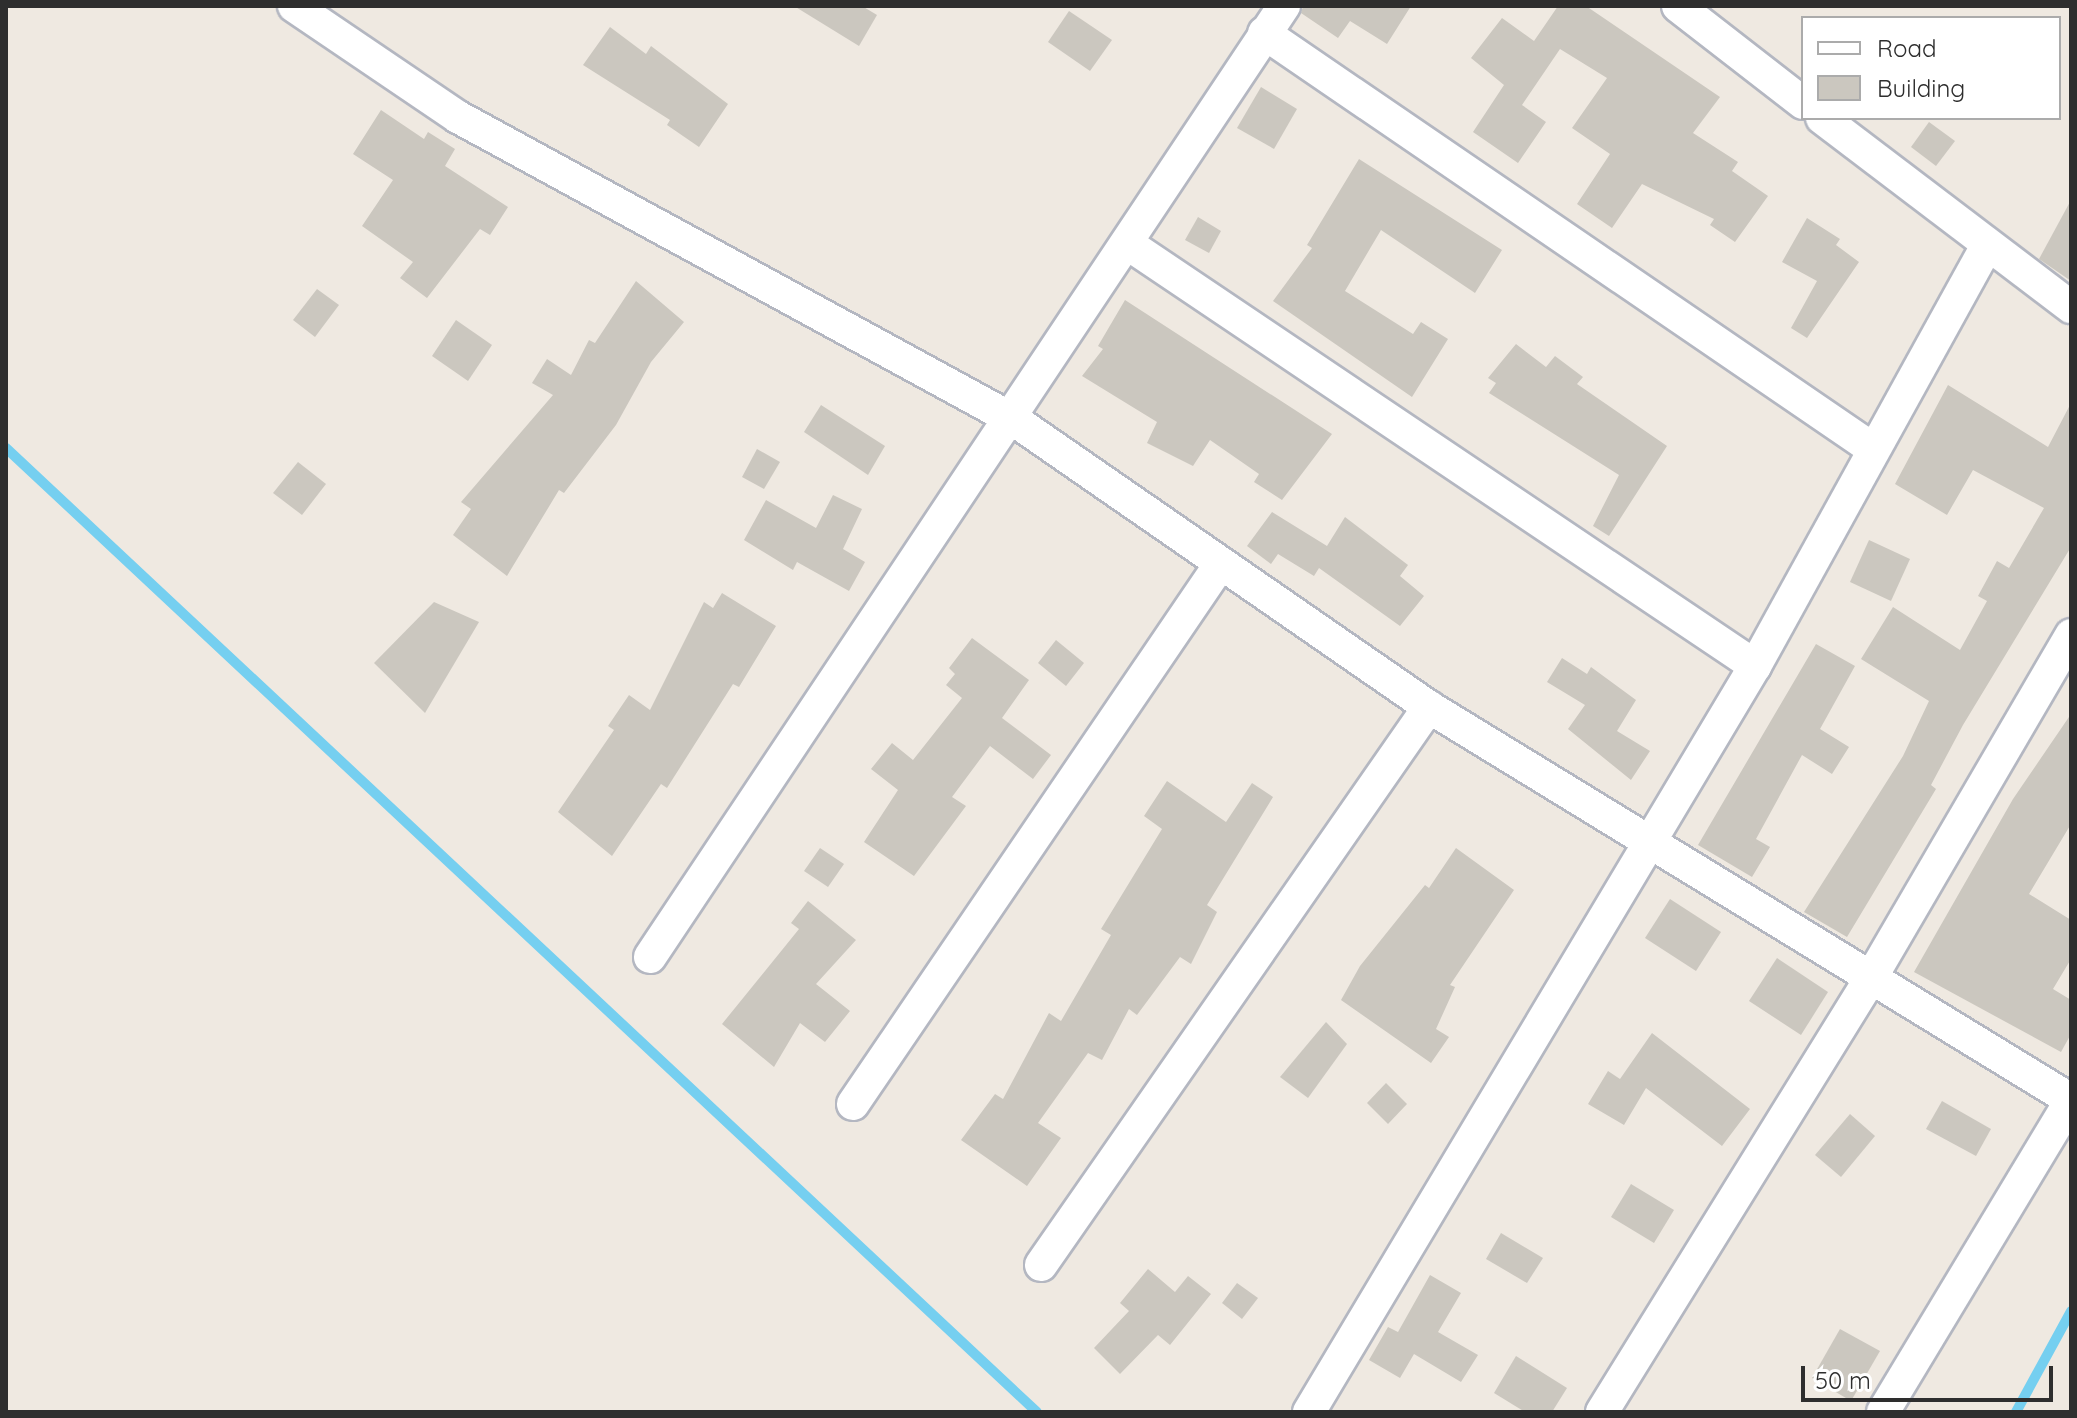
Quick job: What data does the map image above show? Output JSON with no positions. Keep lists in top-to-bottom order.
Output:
{
  "legend": ["Road", "Building"],
  "scale_bar": "50 m"
}
